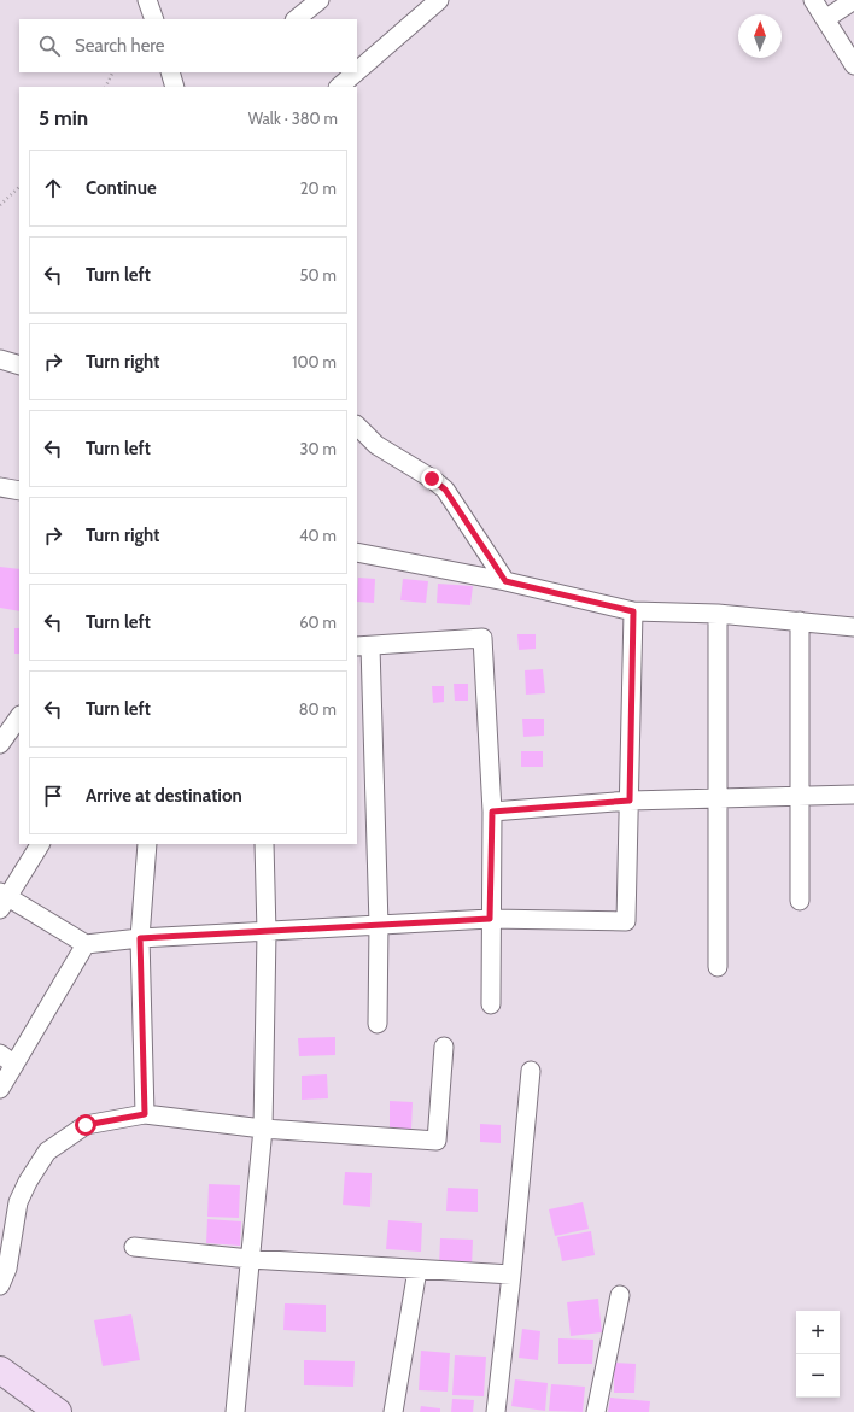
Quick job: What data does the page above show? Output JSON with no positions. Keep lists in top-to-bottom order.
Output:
{
  "north": "top",
  "page": {
    "search": "Search here",
    "heading": ["5 min", "Walk · 380 m"],
    "list": [
      ["Continue", "20 m"],
      ["Turn left", "50 m"],
      ["Turn right", "100 m"],
      ["Turn left", "30 m"],
      ["Turn right", "40 m"],
      ["Turn left", "60 m"],
      ["Turn left", "80 m"],
      "Arrive at destination"
    ],
    "map_buttons": ["+", "−"]
  }
}
